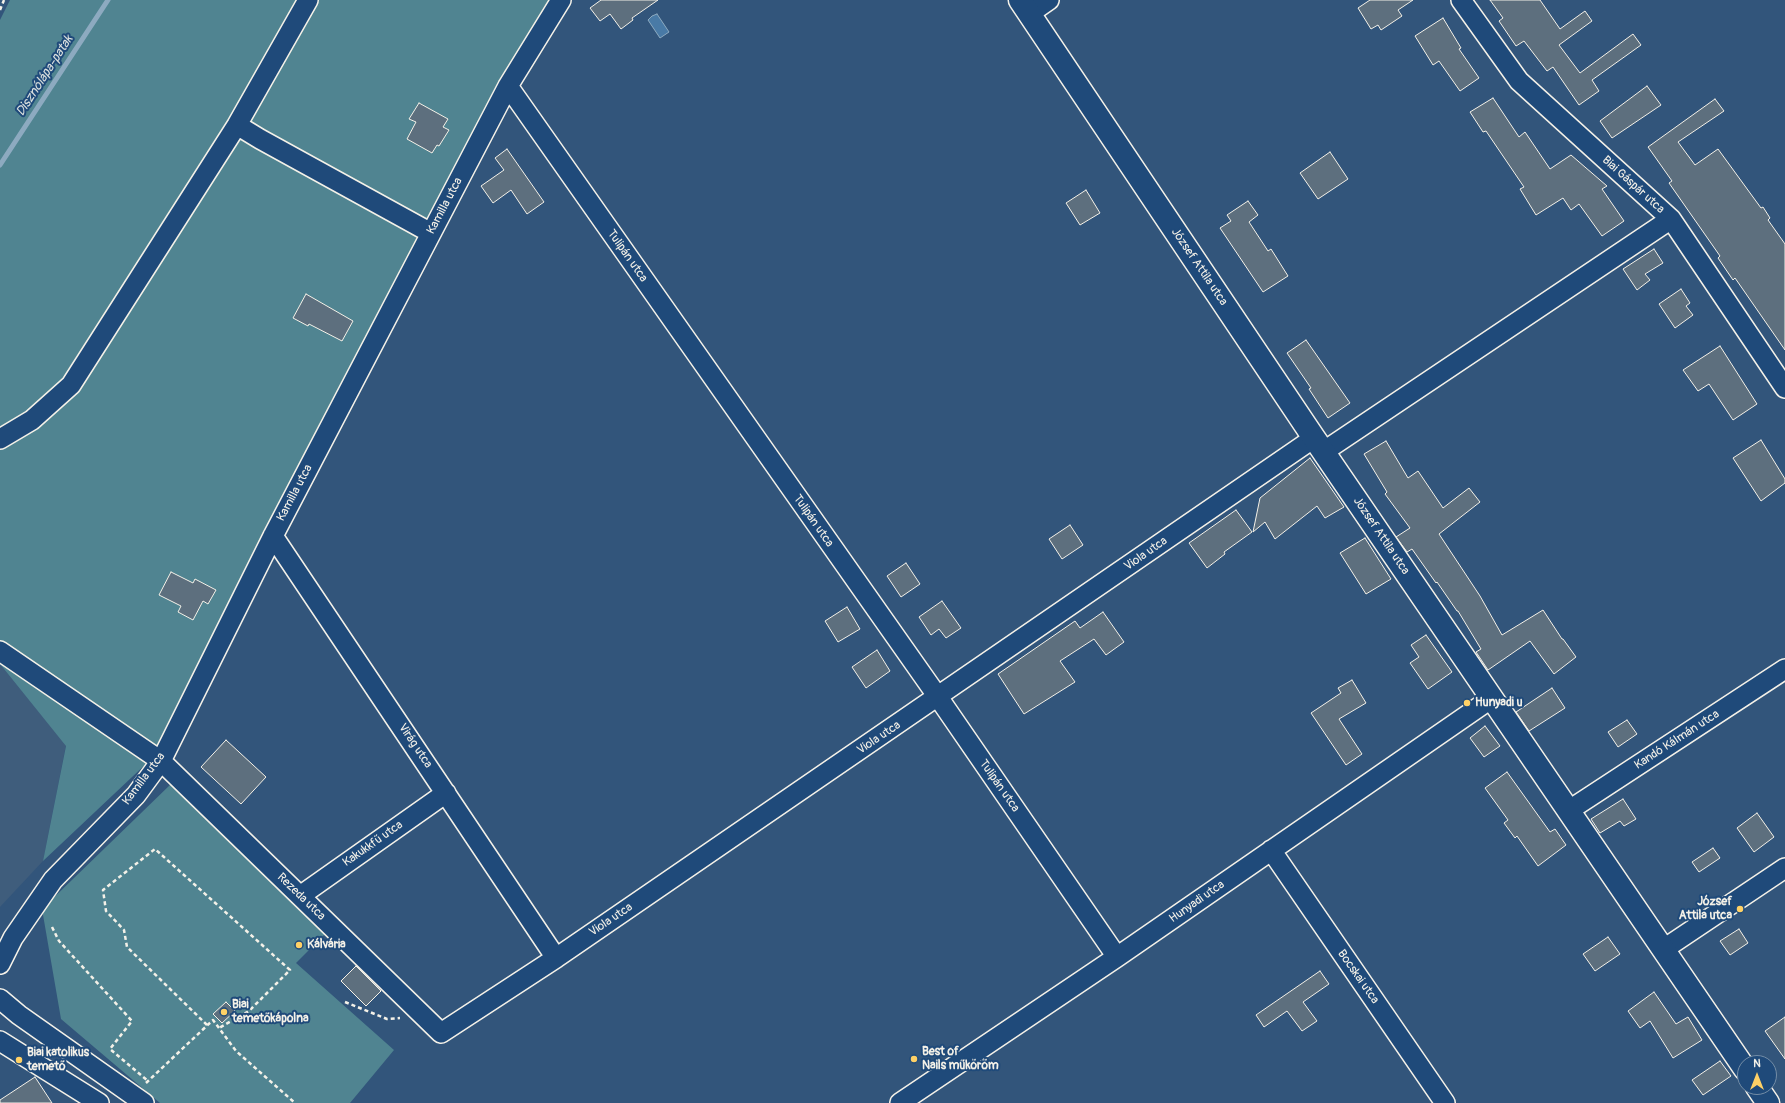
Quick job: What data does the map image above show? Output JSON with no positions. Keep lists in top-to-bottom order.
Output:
{
  "streets": {
    "street": [
      "Biai Gáspár utca",
      "Kamilla utca",
      "Tulipán utca",
      "József Attila utca",
      "Viola utca",
      "Kandó Kálmán utca",
      "Virág utca",
      "Kakukkfű utca",
      "Rezeda utca",
      "Hunyadi utca",
      "Bocskai utca"
    ]
  },
  "crossings": [
    ["Biai Gáspár utca", "Viola utca"],
    ["Kamilla utca", "Tulipán utca"],
    ["Kamilla utca", "Virág utca"],
    ["Kamilla utca", "Rezeda utca"],
    ["Tulipán utca", "Viola utca"],
    ["Tulipán utca", "Hunyadi utca"],
    ["József Attila utca", "Viola utca"],
    ["József Attila utca", "Kandó Kálmán utca"],
    ["József Attila utca", "Hunyadi utca"],
    ["Viola utca", "Virág utca"],
    ["Viola utca", "Rezeda utca"],
    ["Virág utca", "Kakukkfű utca"],
    ["Kakukkfű utca", "Rezeda utca"],
    ["Hunyadi utca", "Bocskai utca"]
  ],
  "water": ["Disznólápa-patak"],
  "places": [
    "Hunyadi u",
    "József Attila utca",
    "Kálvária",
    "Biai temetőkápolna",
    "Best of Nails műköröm",
    "Biai katolikus temető"
  ],
  "north": "top"
}
